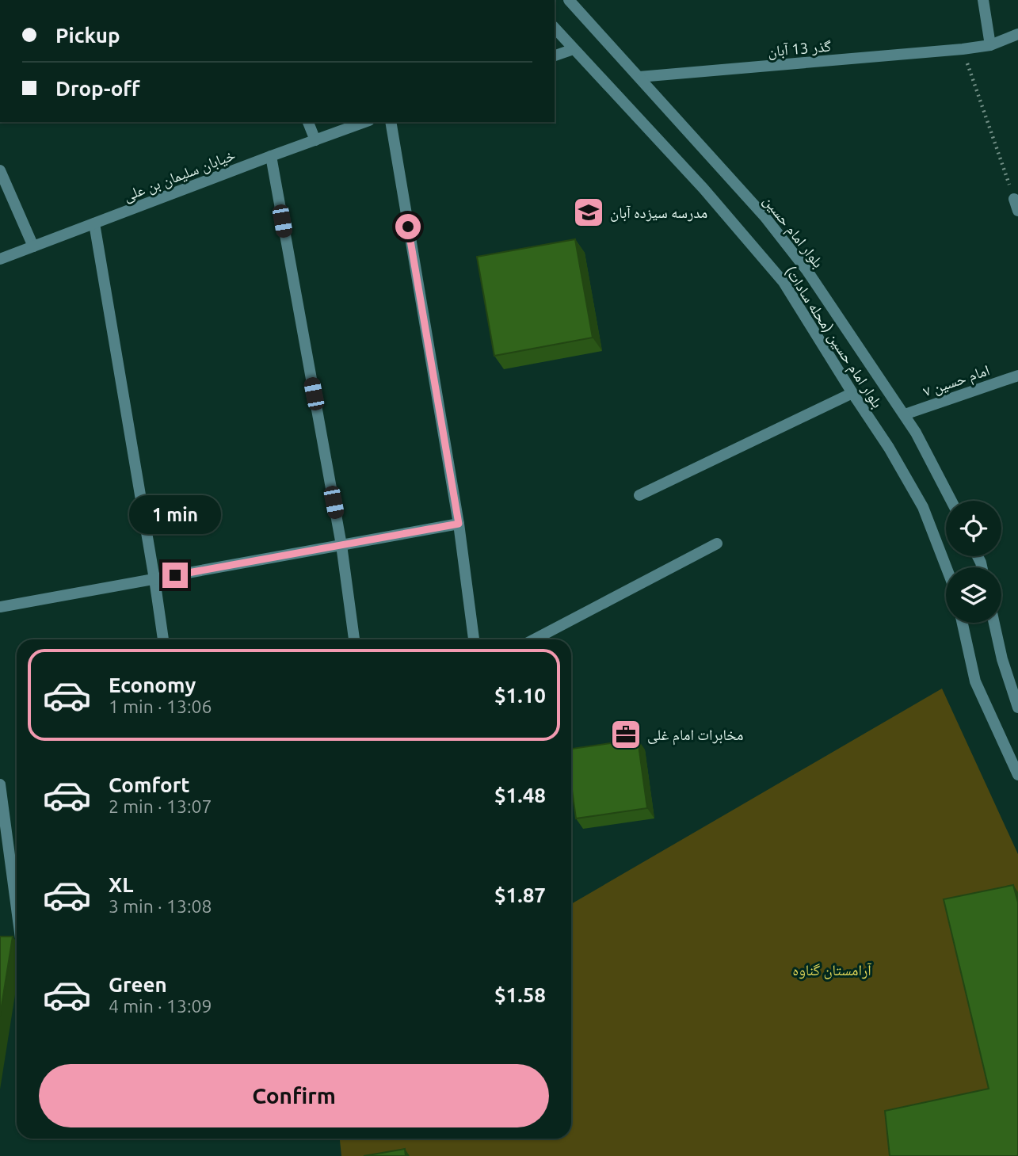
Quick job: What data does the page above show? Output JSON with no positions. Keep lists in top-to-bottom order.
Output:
{
  "streets": {
    "street": [
      "گذر 13 آبان",
      "خیابان سلیمان بن علی",
      "بلوار امام حسین",
      "بلوار امام حسین (محله سادات)",
      "امام حسین ۷"
    ]
  },
  "crossings": [
    ["گذر 13 آبان", "بلوار امام حسین"],
    ["بلوار امام حسین", "امام حسین ۷"]
  ],
  "parks": ["آرامستان گناوه"],
  "places": {
    "school or university": ["مدرسه سیزده آبان"],
    "office": ["مخابرات امام غلی"]
  },
  "page": {
    "banner": ["Pickup", "Drop-off"],
    "bubble": "1 min",
    "list": [
      {
        "name": "Economy",
        "note": "1 min · 13:06",
        "value": "$1.10"
      },
      {
        "name": "Comfort",
        "note": "2 min · 13:07",
        "value": "$1.48"
      },
      {
        "name": "XL",
        "note": "3 min · 13:08",
        "value": "$1.87"
      },
      {
        "name": "Green",
        "note": "4 min · 13:09",
        "value": "$1.58"
      }
    ],
    "buttons": "Confirm"
  }
}
